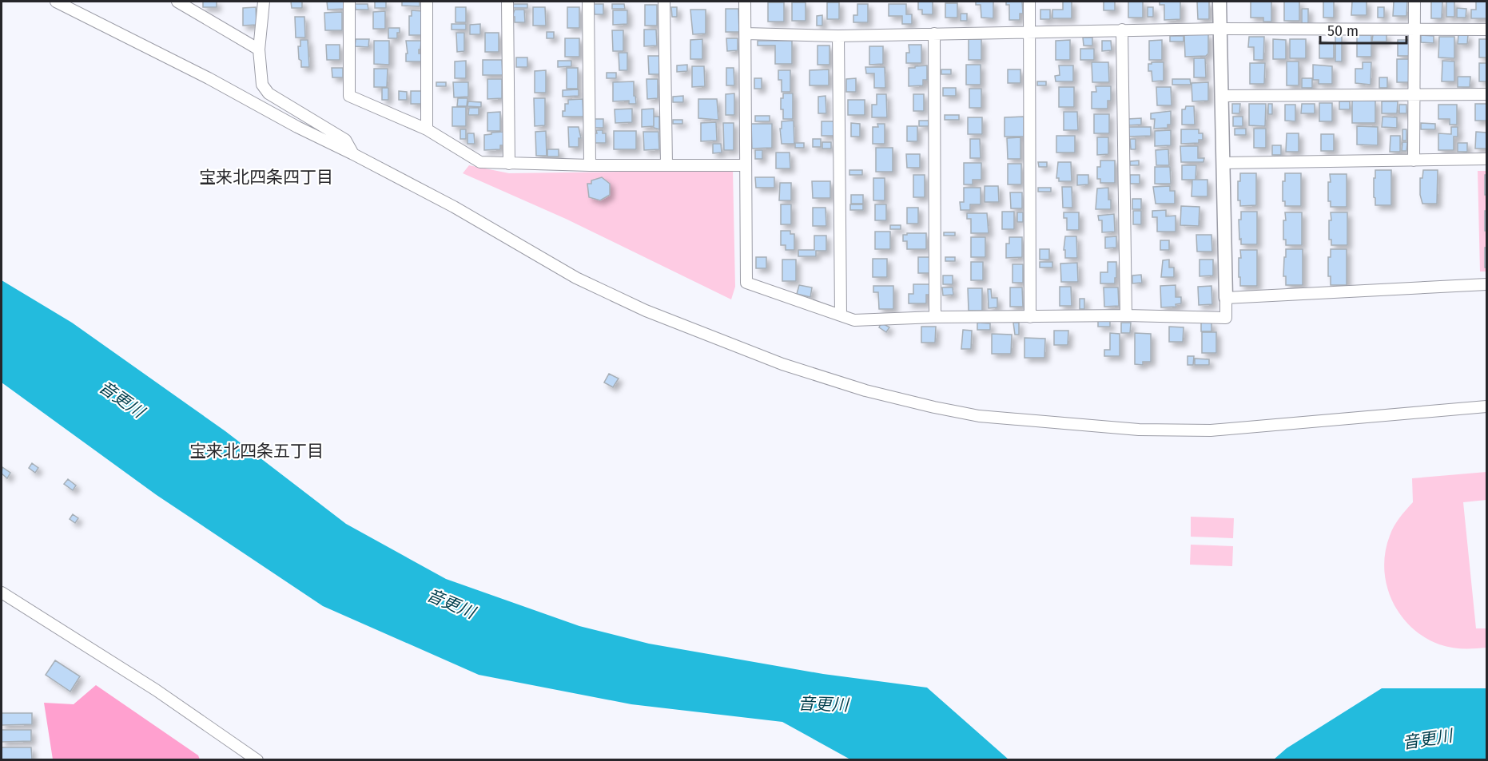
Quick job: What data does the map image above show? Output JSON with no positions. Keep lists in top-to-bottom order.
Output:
{
  "districts": ["宝来北四条四丁目", "宝来北四条五丁目"],
  "water": ["音更川"],
  "scale_bar": "50 m"
}
